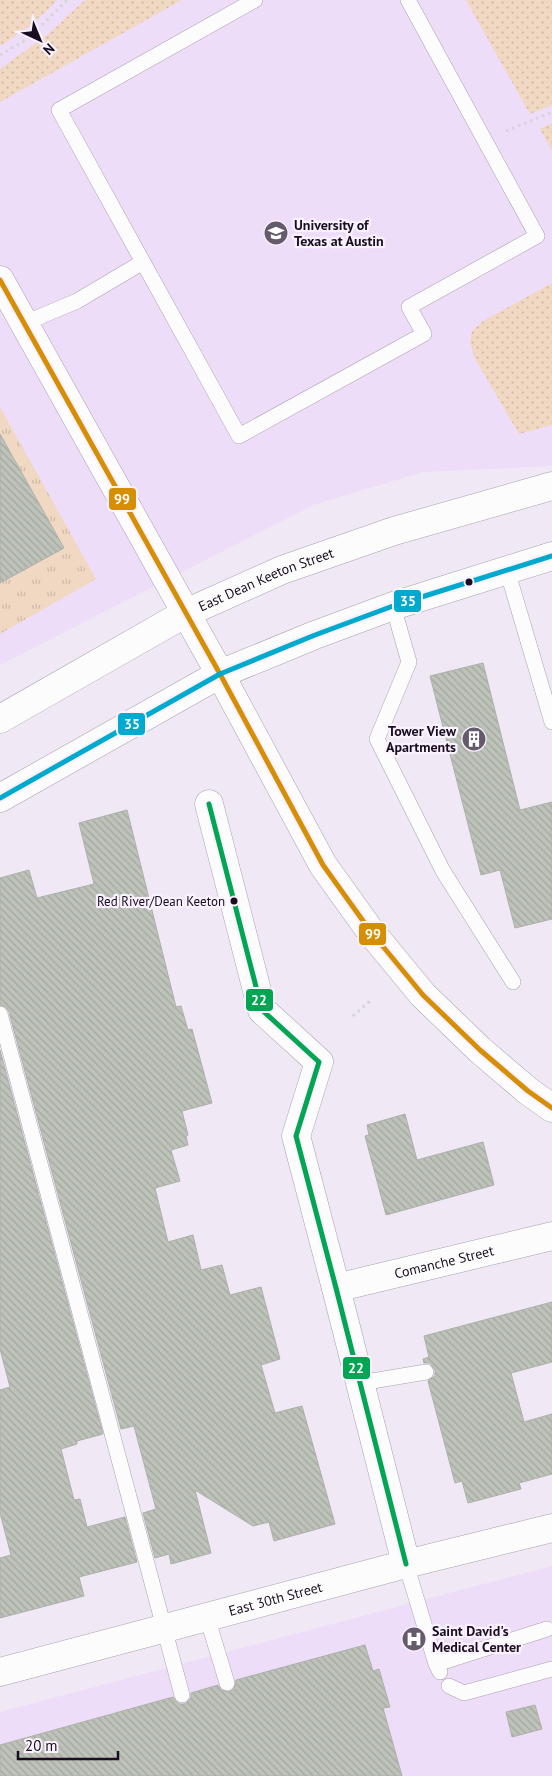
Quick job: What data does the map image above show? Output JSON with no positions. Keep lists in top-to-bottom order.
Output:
{
  "streets": {
    "street": ["East Dean Keeton Street", "Comanche Street", "East 30th Street"]
  },
  "places": {
    "school or university": ["University of Texas at Austin"],
    "building": ["Tower View Apartments"],
    "other": ["Red River/Dean Keeton"],
    "hospital": ["Saint David's Medical Center"]
  },
  "lines": ["transit line 99", "transit line 35", "transit line 22"],
  "scale_bar": "20 m",
  "north": "bottom right"
}
